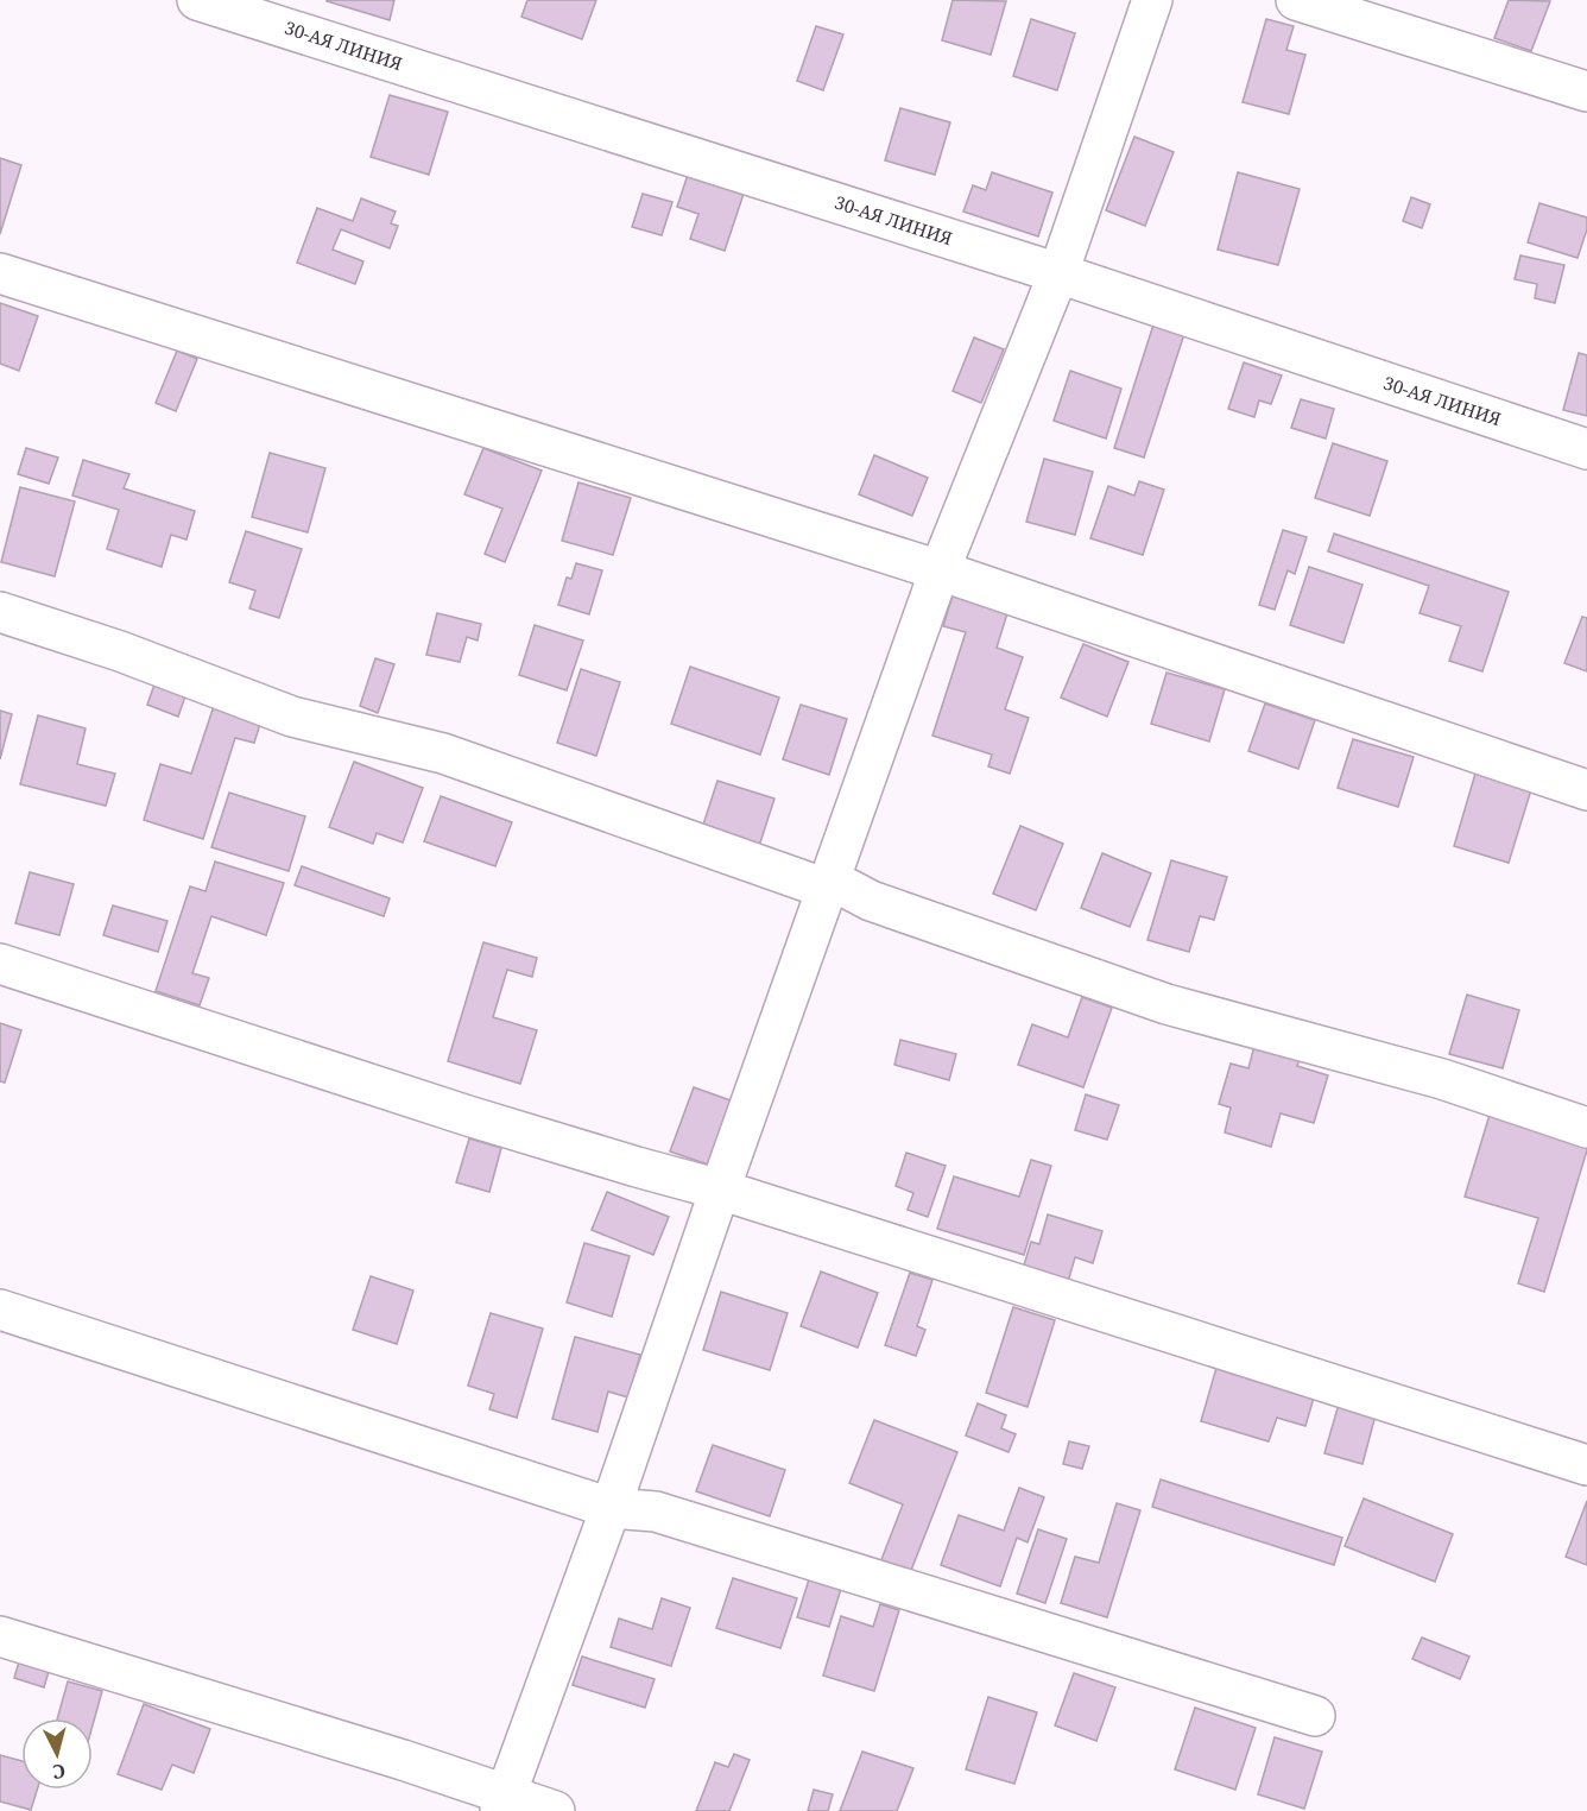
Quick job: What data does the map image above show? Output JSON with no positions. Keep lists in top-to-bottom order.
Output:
{
  "streets": {
    "street": ["30-АЯ ЛИНИЯ"]
  },
  "north": "bottom"
}
